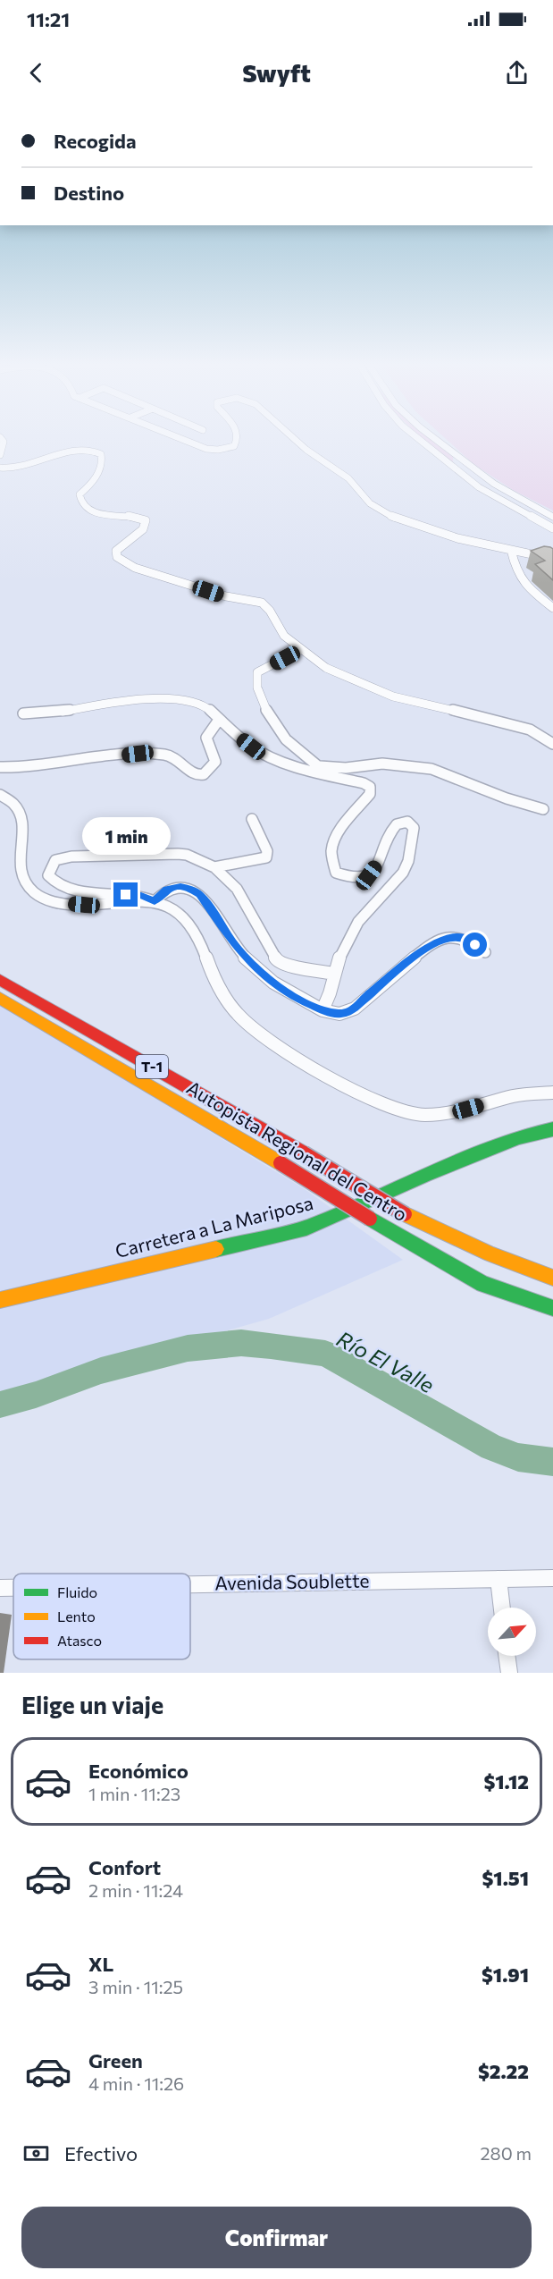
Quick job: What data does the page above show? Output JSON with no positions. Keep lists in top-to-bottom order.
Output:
{
  "streets": {
    "main road": ["T-1", "Autopista Regional del Centro", "Carretera a La Mariposa"],
    "street": ["Avenida Soublette"]
  },
  "water": ["Río El Valle"],
  "legend": ["Fluido", "Lento", "Atasco"],
  "north": "top right",
  "page": {
    "status": "11:21",
    "header": "Swyft",
    "banner": ["Recogida", "Destino"],
    "bubble": "1 min",
    "heading": "Elige un viaje",
    "list": [
      {
        "name": "Económico",
        "note": "1 min · 11:23",
        "value": "$1.12"
      },
      {
        "name": "Confort",
        "note": "2 min · 11:24",
        "value": "$1.51"
      },
      {
        "name": "XL",
        "note": "3 min · 11:25",
        "value": "$1.91"
      },
      {
        "name": "Green",
        "note": "4 min · 11:26",
        "value": "$2.22"
      }
    ],
    "pay": ["Efectivo", "280 m"],
    "buttons": "Confirmar"
  }
}
